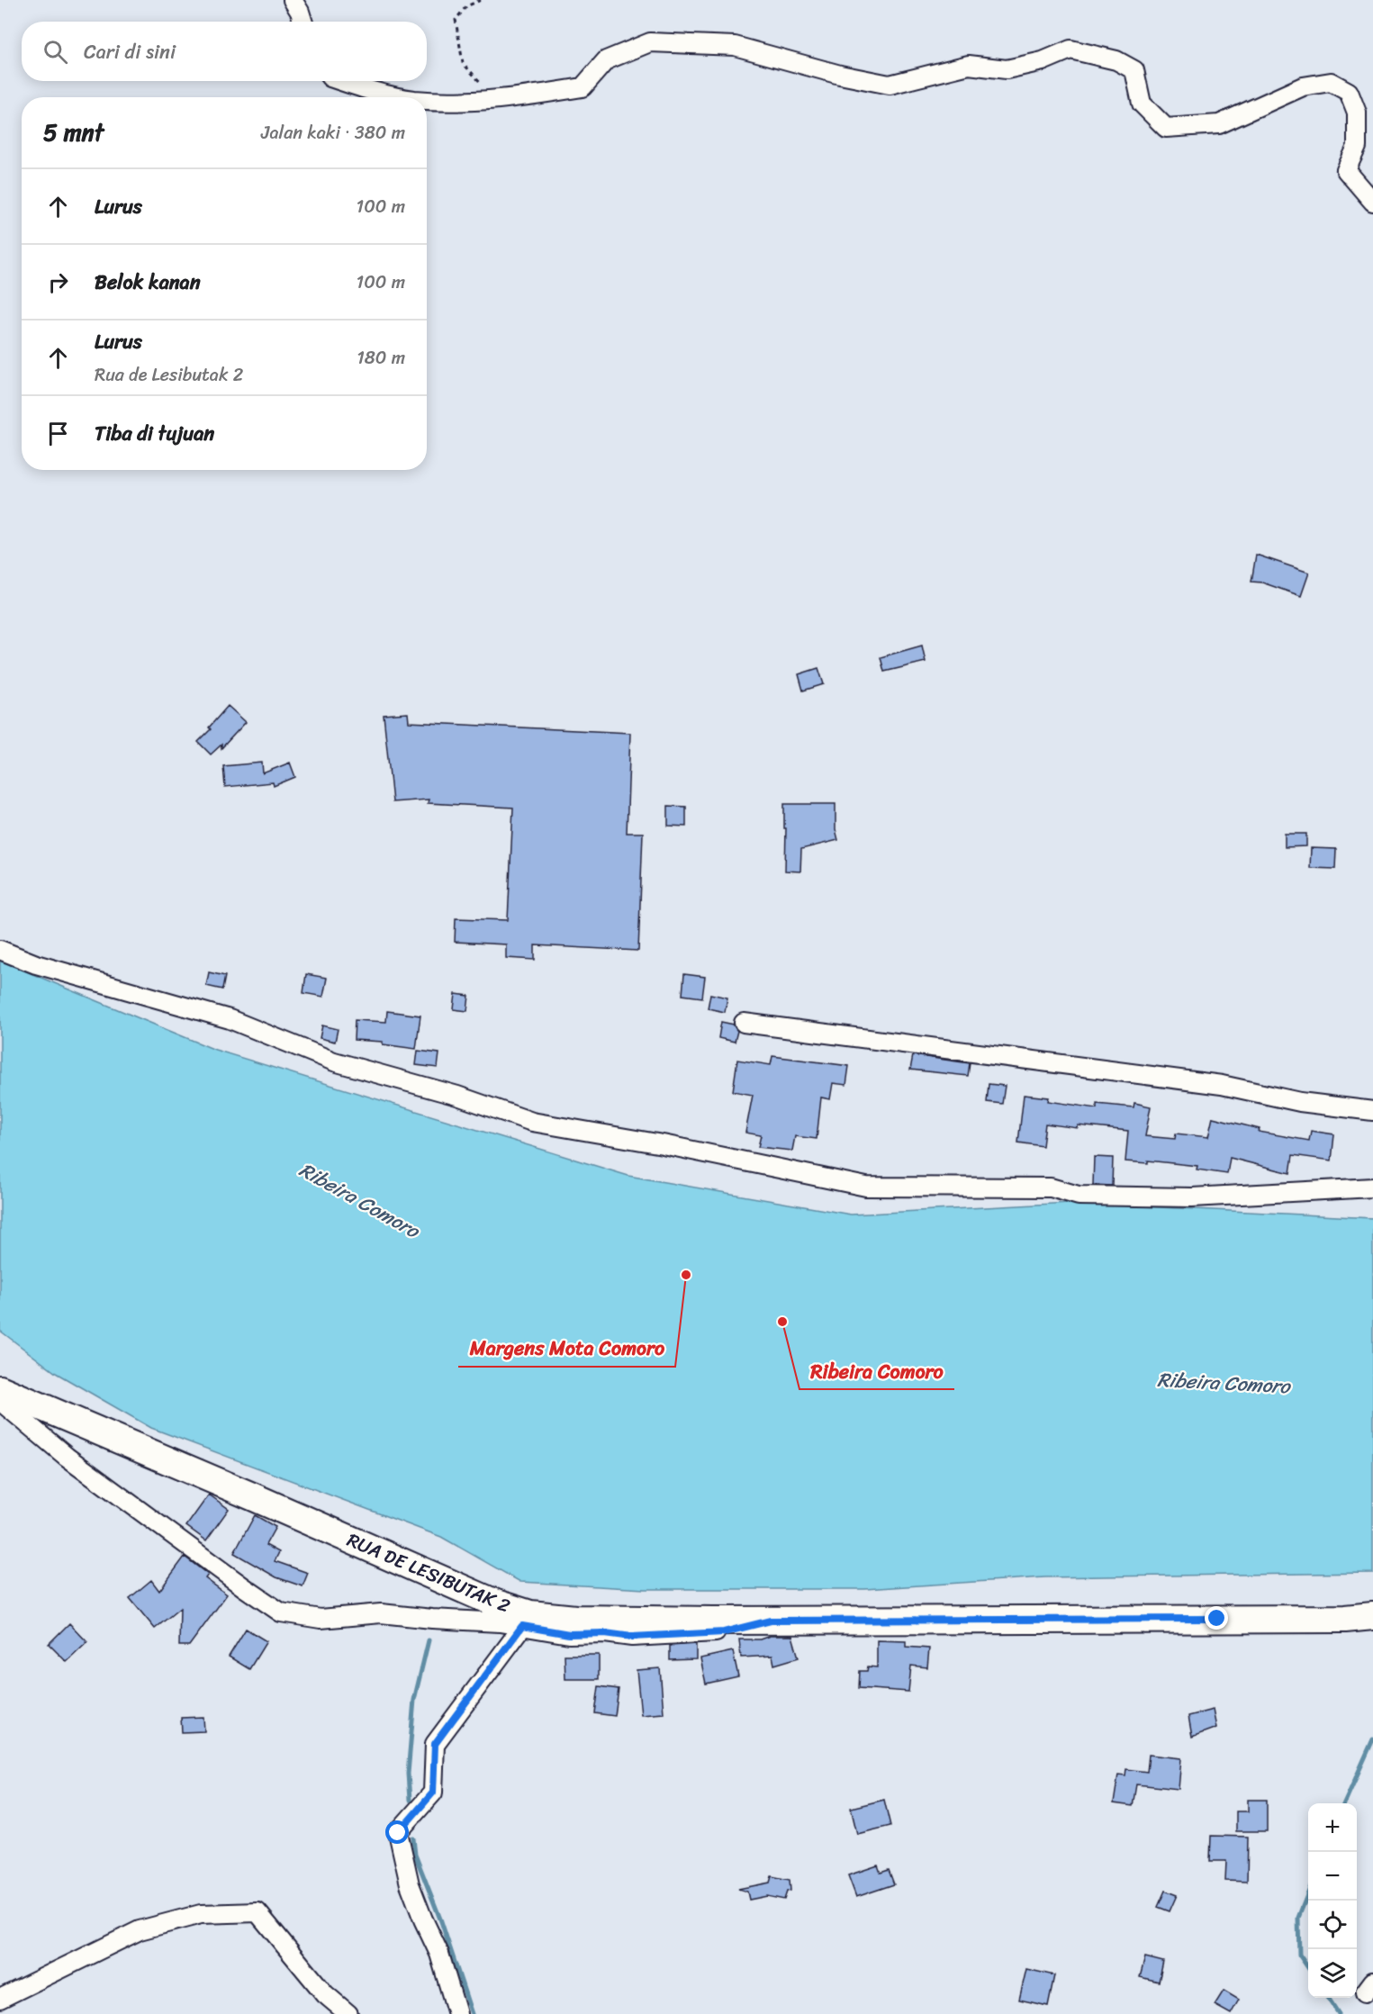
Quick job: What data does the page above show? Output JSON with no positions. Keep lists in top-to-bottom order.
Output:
{
  "streets": {
    "main road": ["RUA DE LESIBUTAK 2"]
  },
  "water": ["Ribeira Comoro"],
  "places": ["Margens Mota Comoro", "Ribeira Comoro"],
  "page": {
    "search": "Cari di sini",
    "heading": ["5 mnt", "Jalan kaki · 380 m"],
    "list": [
      ["Lurus", "100 m"],
      ["Belok kanan", "100 m"],
      ["Lurus", "Rua de Lesibutak 2", "180 m"],
      "Tiba di tujuan"
    ],
    "map_buttons": ["+", "−"]
  }
}
